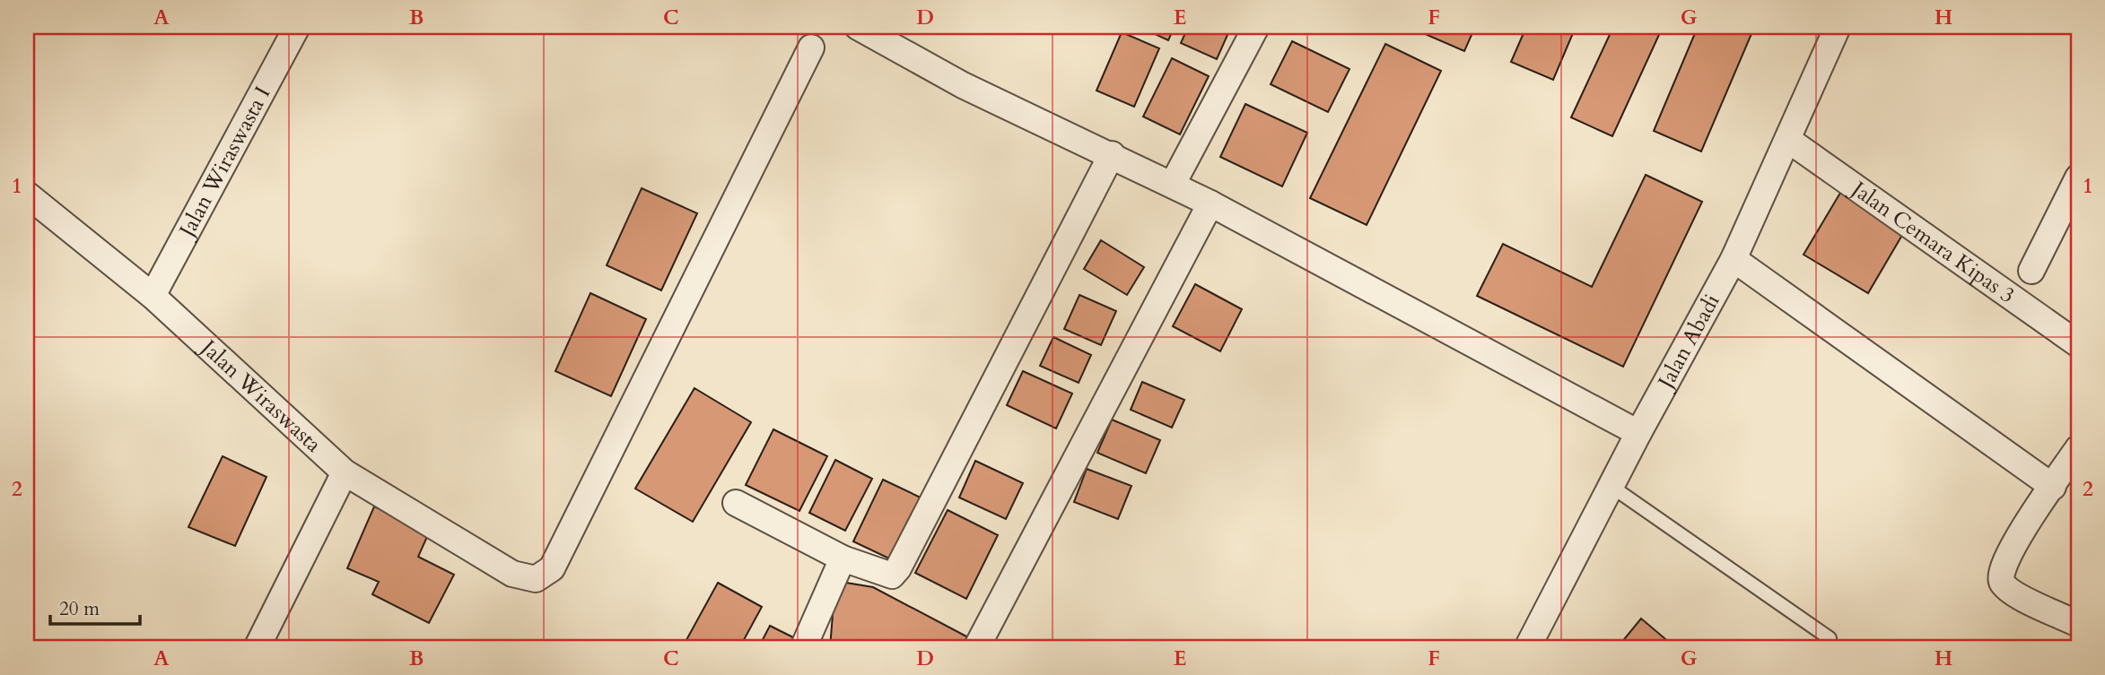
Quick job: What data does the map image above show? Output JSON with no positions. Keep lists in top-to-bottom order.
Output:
{
  "streets": {
    "street": [
      "Jalan Wiraswasta I",
      "Jalan Cemara Kipas 3",
      "Jalan Abadi",
      "Jalan Wiraswasta"
    ]
  },
  "crossings": [
    ["Jalan Wiraswasta I", "Jalan Wiraswasta"],
    ["Jalan Cemara Kipas 3", "Jalan Abadi"]
  ],
  "scale_bar": "20 m",
  "grid": {
    "columns": [
      "A",
      "B",
      "C",
      "D",
      "E",
      "F",
      "G",
      "H"
    ],
    "rows": ["1", "2"]
  }
}
